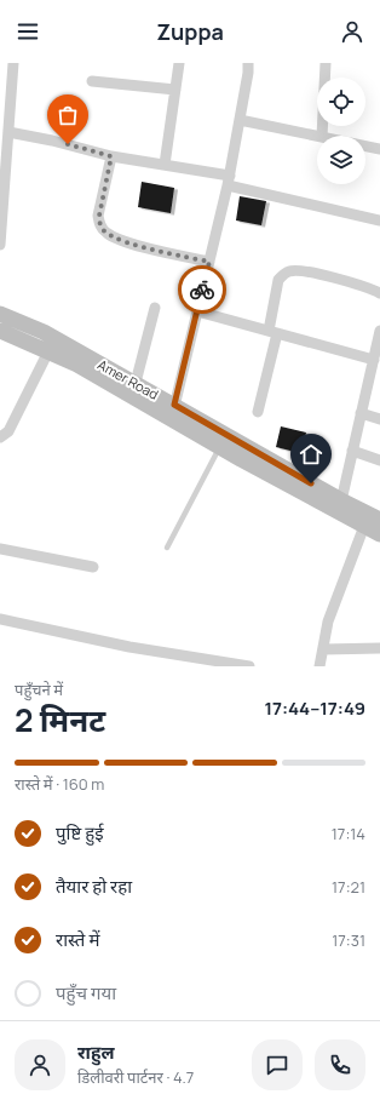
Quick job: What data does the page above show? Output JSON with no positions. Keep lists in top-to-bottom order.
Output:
{
  "streets": {
    "main road": ["Amer Road"]
  },
  "page": {
    "header": "Zuppa",
    "heading": ["2 मिनट", "पहुँचने में", "17:44–17:49"],
    "panel": ["राहुल", "डिलीवरी पार्टनर · 4.7"],
    "bar": "रास्ते में · 160 m",
    "list": [
      ["पुष्टि हुई", "17:14"],
      ["तैयार हो रहा", "17:21"],
      ["रास्ते में", "17:31"],
      "पहुँच गया"
    ]
  }
}
